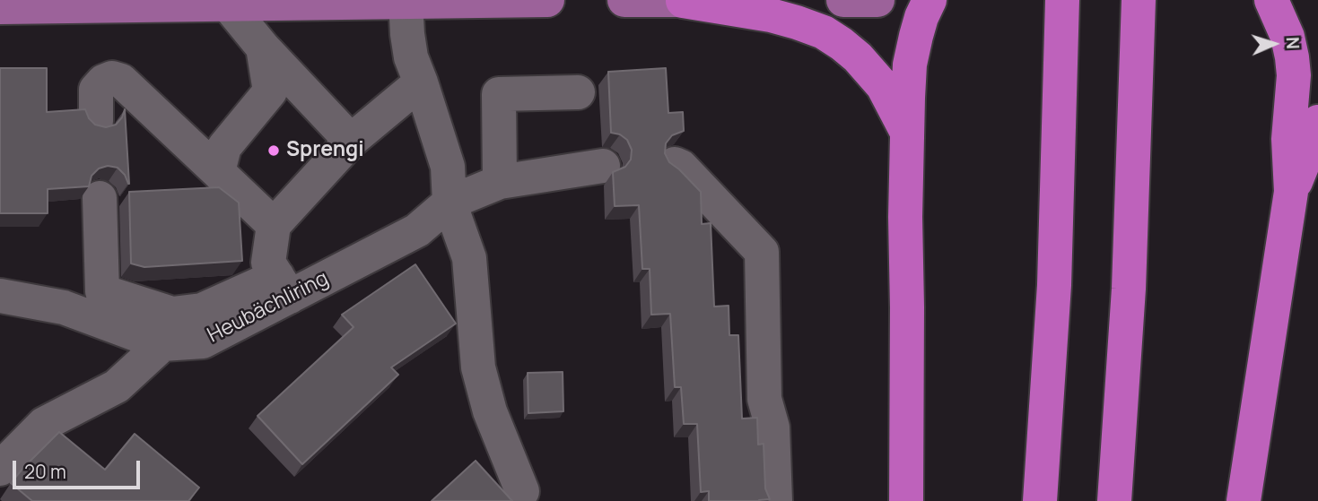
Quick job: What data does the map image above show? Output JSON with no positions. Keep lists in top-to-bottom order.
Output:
{
  "streets": {
    "street": ["Heubächliring"]
  },
  "places": ["Sprengi"],
  "scale_bar": "20 m",
  "north": "right"
}
